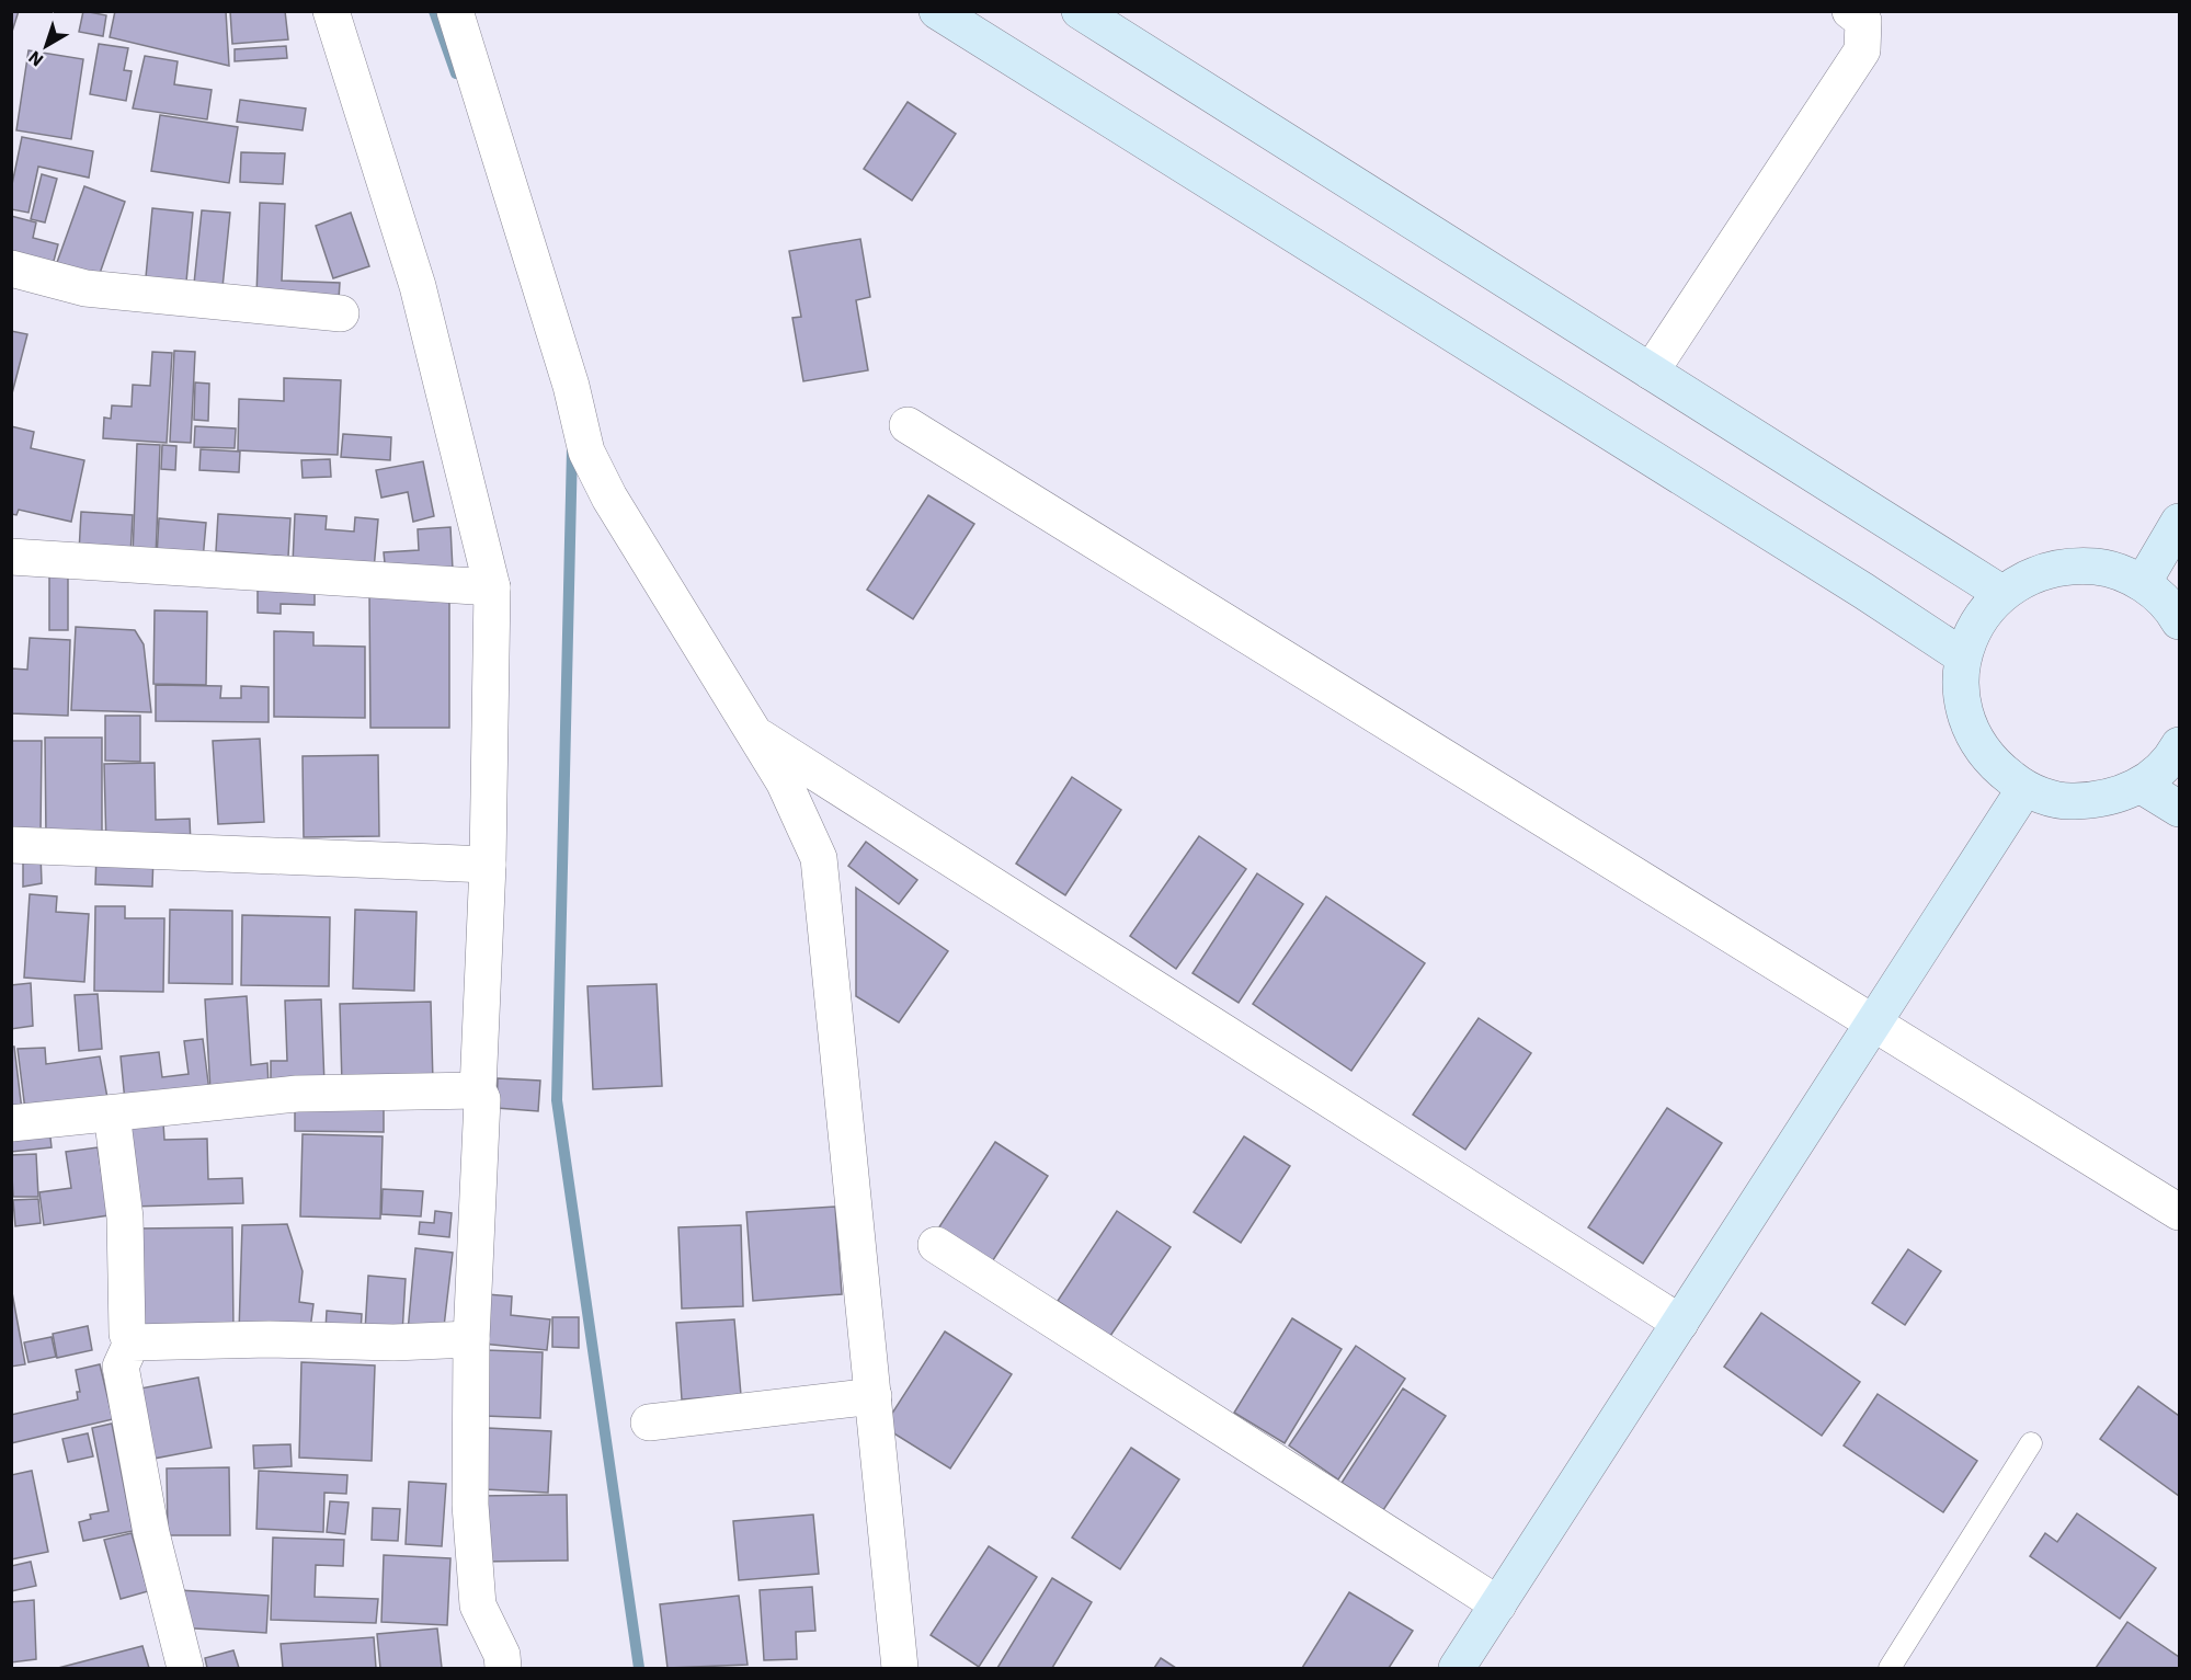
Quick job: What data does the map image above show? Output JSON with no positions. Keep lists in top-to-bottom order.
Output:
{
  "north": "bottom left"
}
